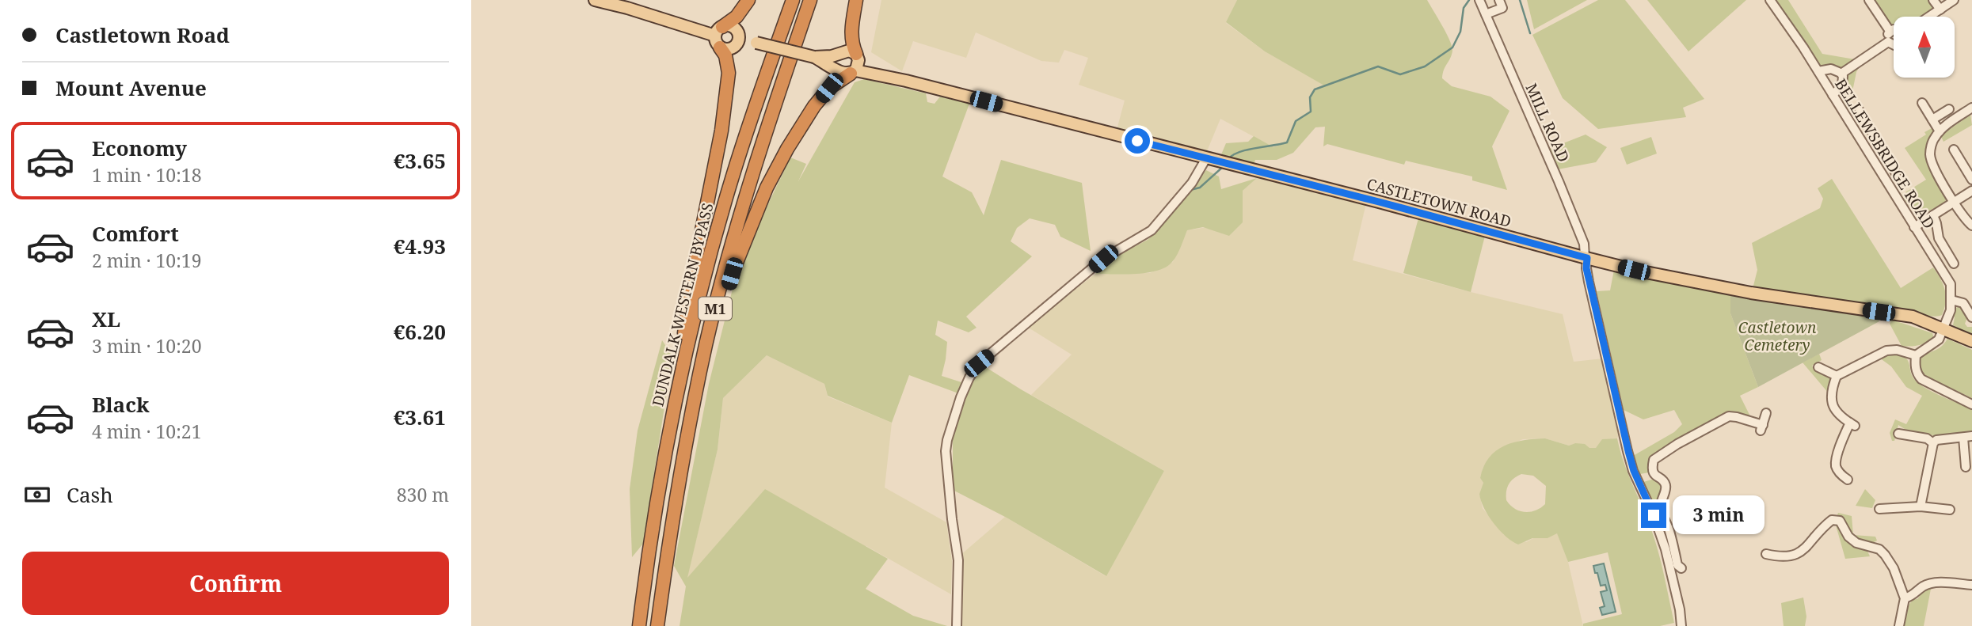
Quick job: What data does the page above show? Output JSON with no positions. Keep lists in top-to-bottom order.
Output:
{
  "streets": {
    "highway": ["DUNDALK WESTERN BYPASS", "M1"],
    "main road": ["CASTLETOWN ROAD"],
    "street": ["MILL ROAD", "BELLEWSBRIDGE ROAD"]
  },
  "crossings": [
    ["MILL ROAD", "CASTLETOWN ROAD"]
  ],
  "parks": ["Castletown Cemetery"],
  "north": "top",
  "page": {
    "banner": ["Castletown Road", "Mount Avenue"],
    "list": [
      {
        "name": "Economy",
        "note": "1 min · 10:18",
        "value": "€3.65"
      },
      {
        "name": "Comfort",
        "note": "2 min · 10:19",
        "value": "€4.93"
      },
      {
        "name": "XL",
        "note": "3 min · 10:20",
        "value": "€6.20"
      },
      {
        "name": "Black",
        "note": "4 min · 10:21",
        "value": "€3.61"
      }
    ],
    "pay": ["Cash", "830 m"],
    "bubble": "3 min",
    "buttons": "Confirm"
  }
}
